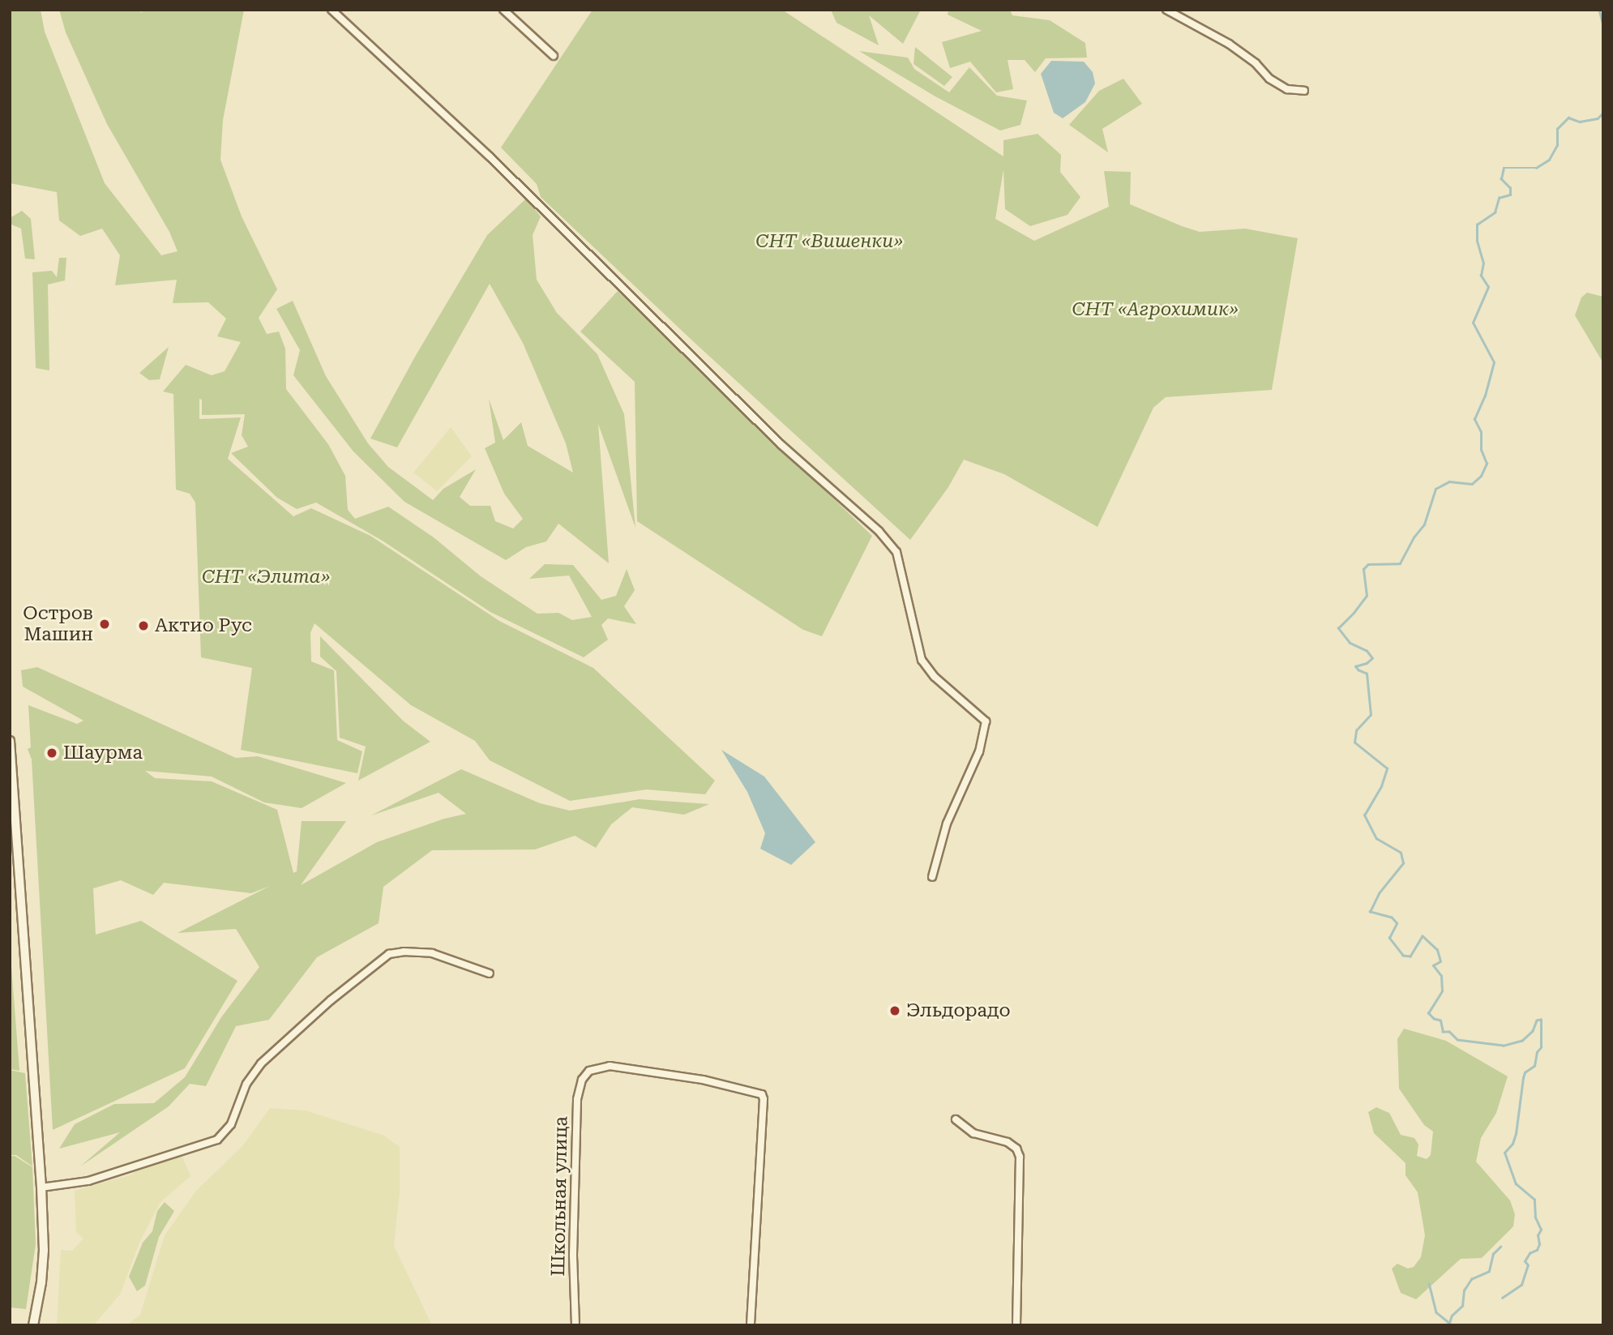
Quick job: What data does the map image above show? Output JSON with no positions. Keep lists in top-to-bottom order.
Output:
{
  "streets": {
    "street": ["Школьная улица"]
  },
  "parks": ["СНТ «Вишенки»", "СНТ «Агрохимик»", "СНТ «Элита»"],
  "places": [
    "Остров Машин",
    "Актио Рус",
    "Шаурма",
    "Эльдорадо"
  ]
}
